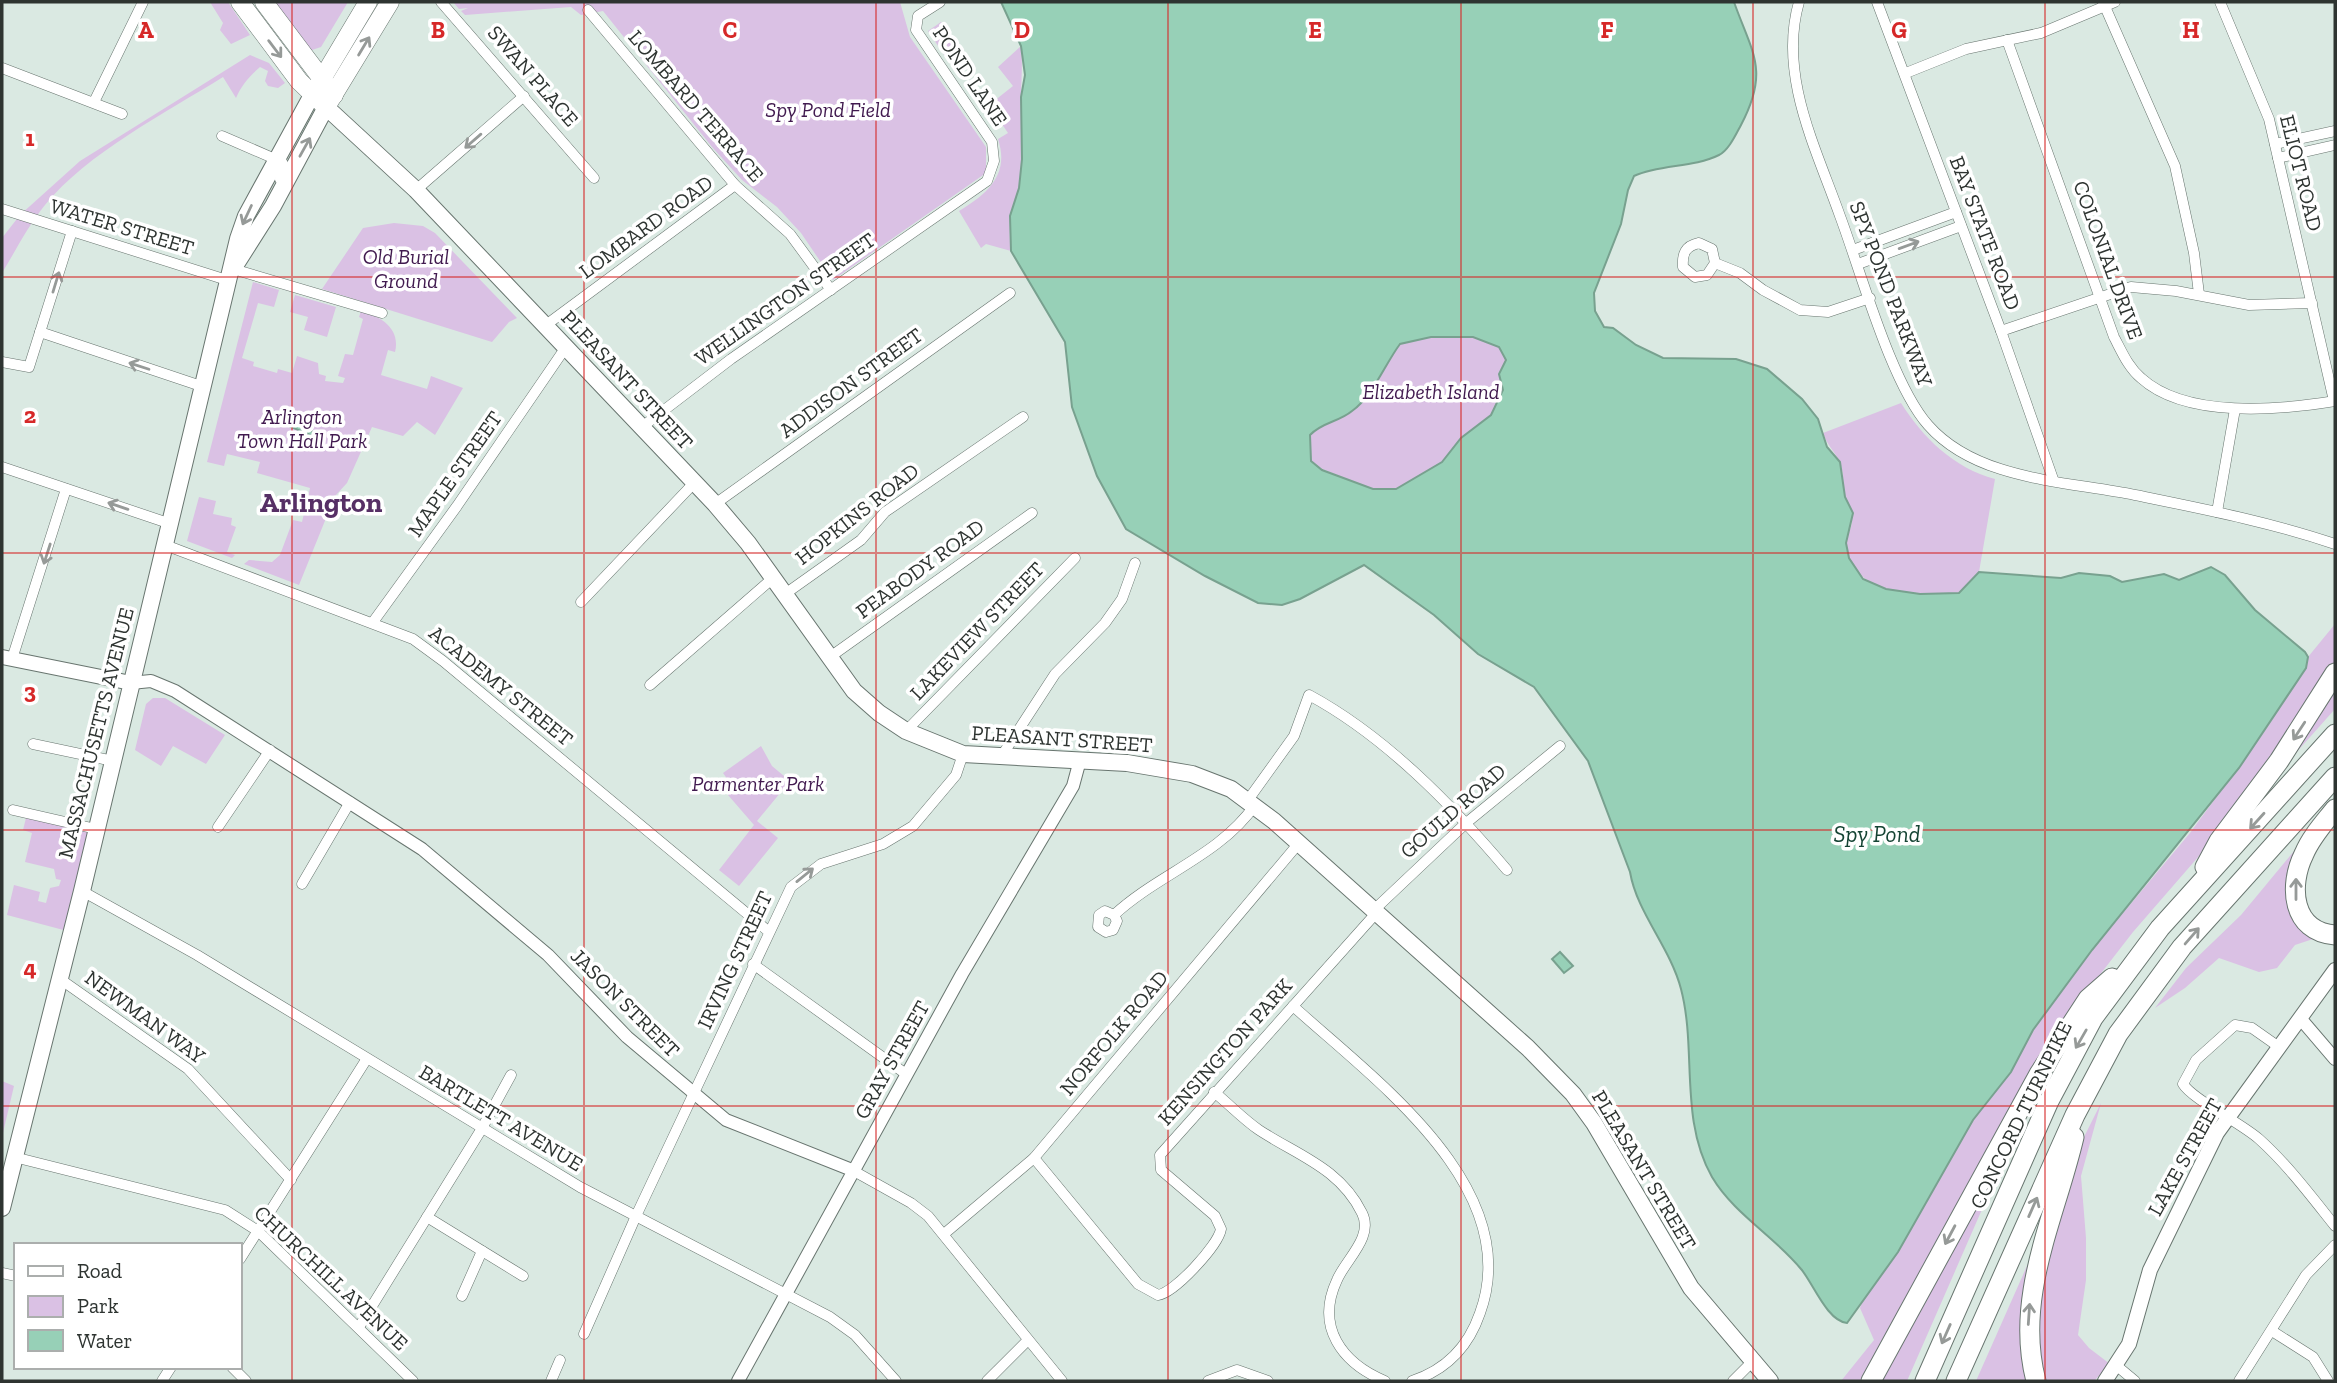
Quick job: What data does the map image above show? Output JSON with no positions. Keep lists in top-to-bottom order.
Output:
{
  "streets": {
    "highway": ["MASSACHUSETTS AVENUE", "CONCORD TURNPIKE"],
    "main road": ["PLEASANT STREET", "LAKE STREET"],
    "street": [
      "SWAN PLACE",
      "POND LANE",
      "LOMBARD TERRACE",
      "ELIOT ROAD",
      "WATER STREET",
      "LOMBARD ROAD",
      "BAY STATE ROAD",
      "COLONIAL DRIVE",
      "SPY POND PARKWAY",
      "WELLINGTON STREET",
      "ADDISON STREET",
      "MAPLE STREET",
      "HOPKINS ROAD",
      "PEABODY ROAD",
      "LAKEVIEW STREET",
      "ACADEMY STREET",
      "GOULD ROAD",
      "IRVING STREET",
      "JASON STREET",
      "NEWMAN WAY",
      "NORFOLK ROAD",
      "KENSINGTON PARK",
      "GRAY STREET",
      "BARTLETT AVENUE",
      "CHURCHILL AVENUE"
    ]
  },
  "crossings": [
    ["POND LANE", "WELLINGTON STREET"],
    ["LOMBARD TERRACE", "LOMBARD ROAD"],
    ["LOMBARD TERRACE", "WELLINGTON STREET"],
    ["ELIOT ROAD", "COLONIAL DRIVE"],
    ["WATER STREET", "MASSACHUSETTS AVENUE"],
    ["LOMBARD ROAD", "PLEASANT STREET"],
    ["BAY STATE ROAD", "SPY POND PARKWAY"],
    ["WELLINGTON STREET", "PLEASANT STREET"],
    ["PLEASANT STREET", "ADDISON STREET"],
    ["PLEASANT STREET", "MAPLE STREET"],
    ["PLEASANT STREET", "HOPKINS ROAD"],
    ["PLEASANT STREET", "PEABODY ROAD"],
    ["PLEASANT STREET", "LAKEVIEW STREET"],
    ["PLEASANT STREET", "MASSACHUSETTS AVENUE"],
    ["PLEASANT STREET", "GOULD ROAD"],
    ["PLEASANT STREET", "IRVING STREET"],
    ["PLEASANT STREET", "NORFOLK ROAD"],
    ["PLEASANT STREET", "KENSINGTON PARK"],
    ["PLEASANT STREET", "GRAY STREET"],
    ["MAPLE STREET", "ACADEMY STREET"],
    ["ACADEMY STREET", "MASSACHUSETTS AVENUE"],
    ["ACADEMY STREET", "IRVING STREET"],
    ["MASSACHUSETTS AVENUE", "JASON STREET"],
    ["MASSACHUSETTS AVENUE", "NEWMAN WAY"],
    ["MASSACHUSETTS AVENUE", "BARTLETT AVENUE"],
    ["MASSACHUSETTS AVENUE", "CHURCHILL AVENUE"],
    ["GOULD ROAD", "KENSINGTON PARK"],
    ["IRVING STREET", "JASON STREET"],
    ["IRVING STREET", "BARTLETT AVENUE"],
    ["JASON STREET", "NORFOLK ROAD"],
    ["JASON STREET", "GRAY STREET"],
    ["NORFOLK ROAD", "KENSINGTON PARK"],
    ["GRAY STREET", "BARTLETT AVENUE"]
  ],
  "one_way": ["IRVING STREET"],
  "districts": ["Arlington"],
  "water": ["Spy Pond"],
  "parks": [
    "Spy Pond Field",
    "Old Burial Ground",
    "Elizabeth Island",
    "Arlington Town Hall Park",
    "Parmenter Park"
  ],
  "legend": ["Road", "Park", "Water"],
  "grid": {
    "columns": [
      "A",
      "B",
      "C",
      "D",
      "E",
      "F",
      "G",
      "H"
    ],
    "rows": [
      "1",
      "2",
      "3",
      "4"
    ]
  }
}
